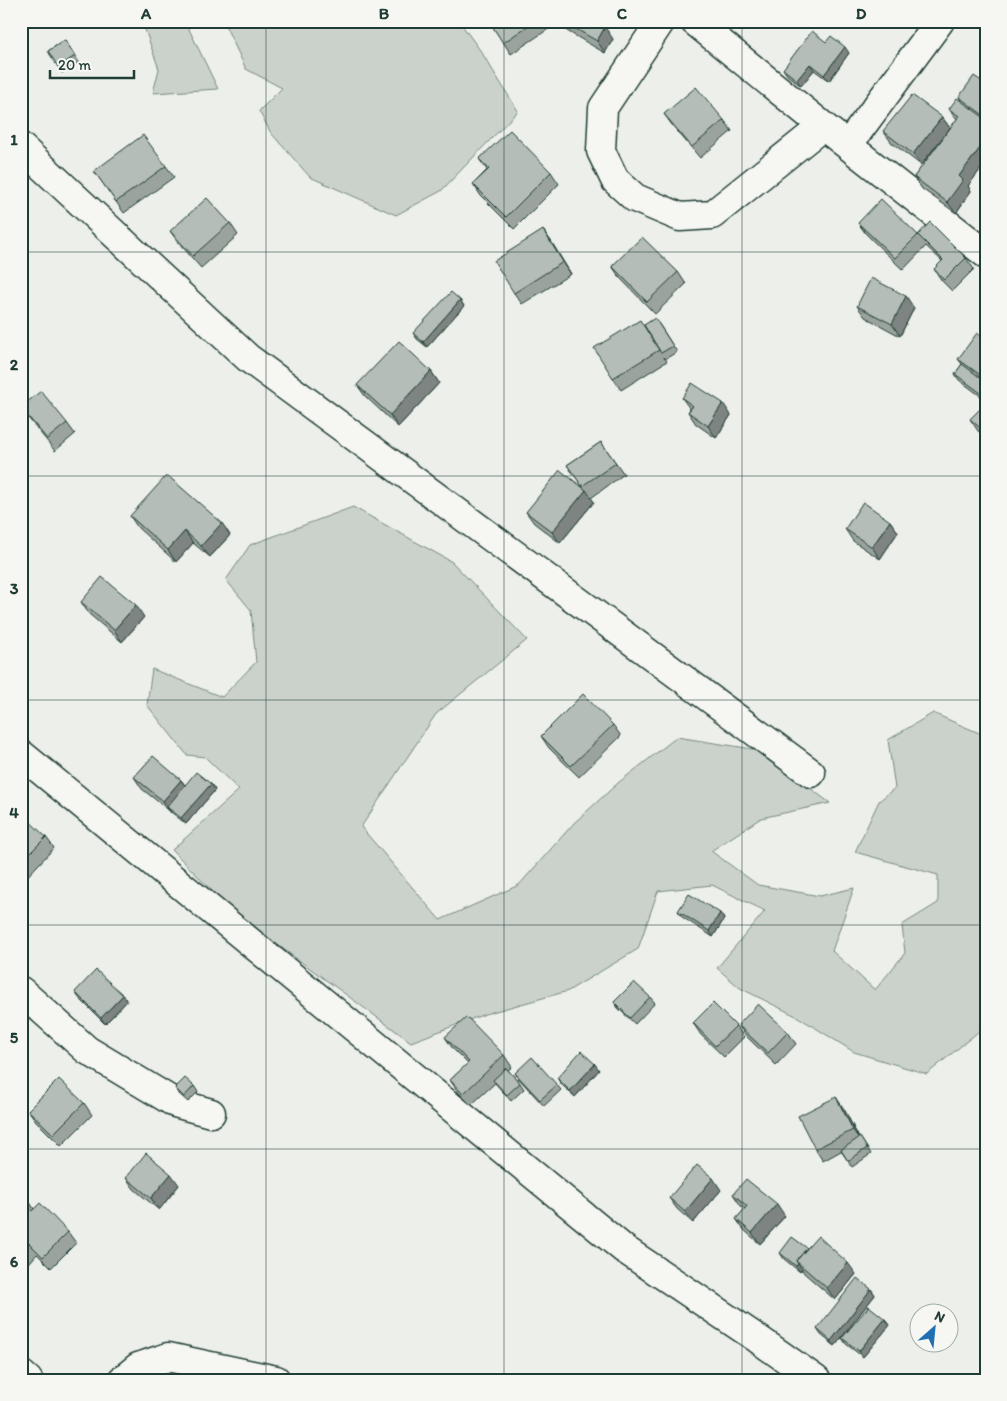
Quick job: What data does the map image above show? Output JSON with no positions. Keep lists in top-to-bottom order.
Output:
{
  "scale_bar": "20 m",
  "north": "top right",
  "grid": {
    "columns": [
      "A",
      "B",
      "C",
      "D"
    ],
    "rows": [
      "1",
      "2",
      "3",
      "4",
      "5",
      "6"
    ]
  }
}
